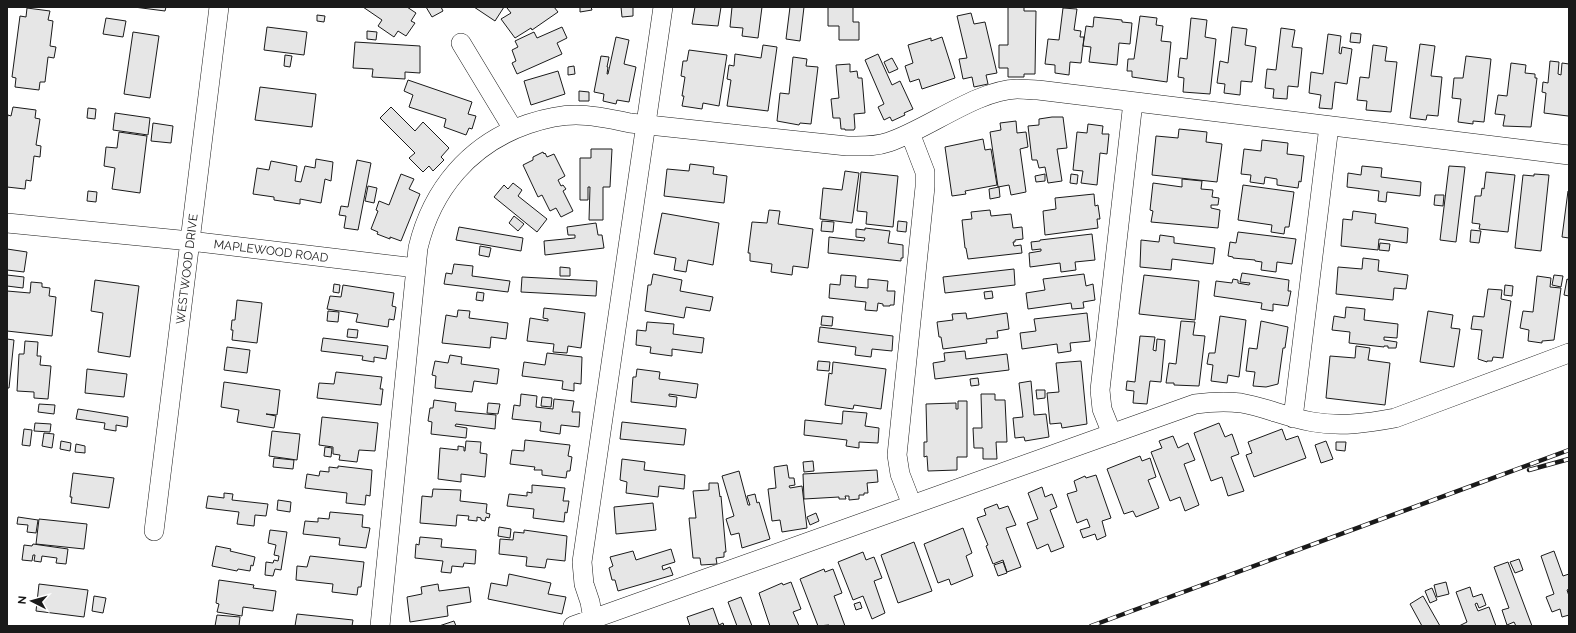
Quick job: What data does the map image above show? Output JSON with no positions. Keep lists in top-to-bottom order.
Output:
{
  "streets": {
    "street": ["MAPLEWOOD ROAD", "WESTWOOD DRIVE"]
  },
  "crossings": [
    ["MAPLEWOOD ROAD", "WESTWOOD DRIVE"]
  ],
  "north": "left"
}
